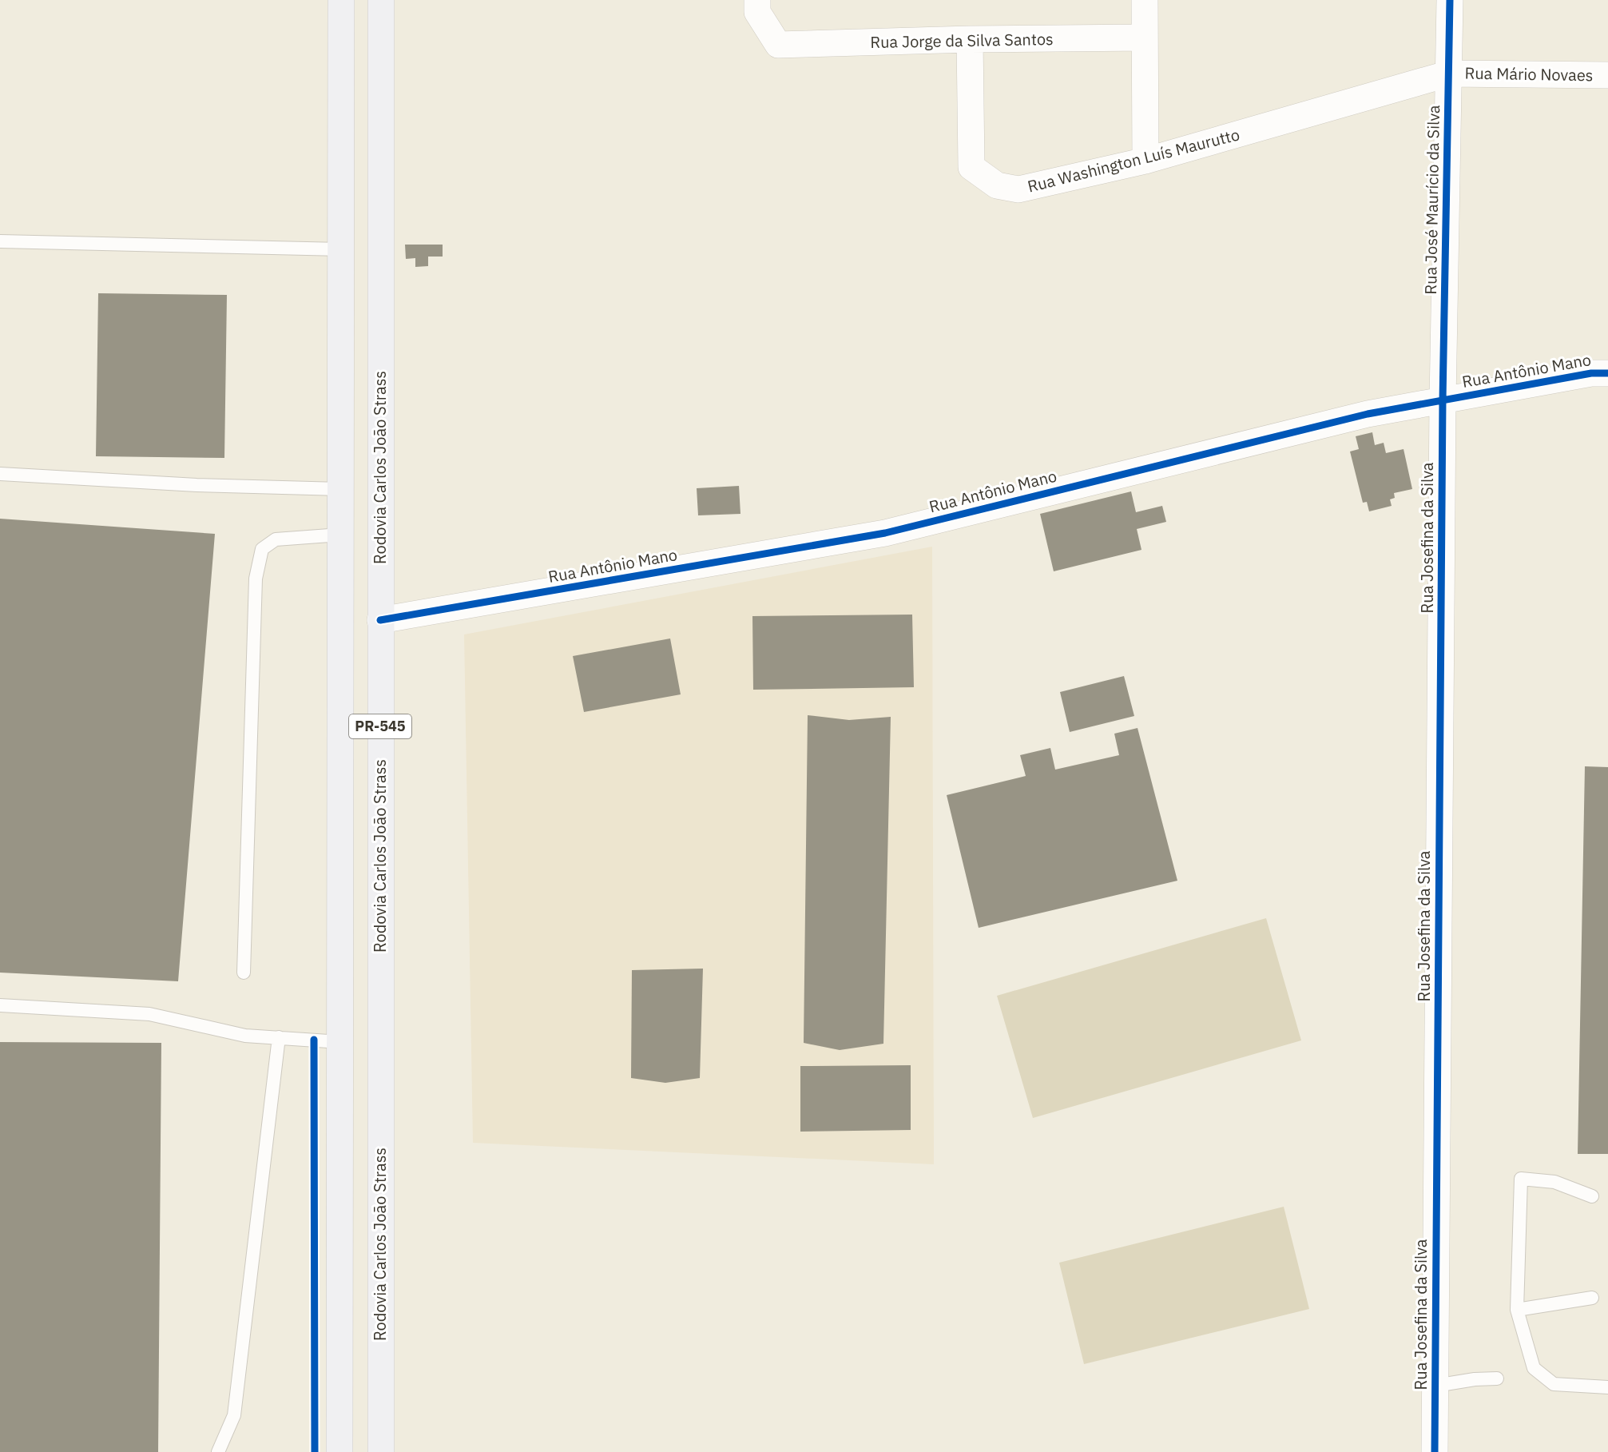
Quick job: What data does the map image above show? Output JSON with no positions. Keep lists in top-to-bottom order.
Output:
{
  "streets": {
    "highway": ["Rodovia Carlos João Strass", "PR-545"],
    "street": [
      "Rua Jorge da Silva Santos",
      "Rua Mário Novaes",
      "Rua Washington Luís Maurutto",
      "Rua José Maurício da Silva",
      "Rua Antônio Mano",
      "Rua Josefina da Silva"
    ]
  },
  "crossings": [
    ["Rua Jorge da Silva Santos", "Rua Washington Luís Maurutto"],
    ["Rua Mário Novaes", "Rua Washington Luís Maurutto"],
    ["Rua Mário Novaes", "Rua José Maurício da Silva"],
    ["Rua Washington Luís Maurutto", "Rua José Maurício da Silva"],
    ["Rua José Maurício da Silva", "Rua Antônio Mano"],
    ["Rua José Maurício da Silva", "Rua Josefina da Silva"],
    ["Rua Antônio Mano", "Rodovia Carlos João Strass"],
    ["Rua Antônio Mano", "Rua Josefina da Silva"]
  ]
}
